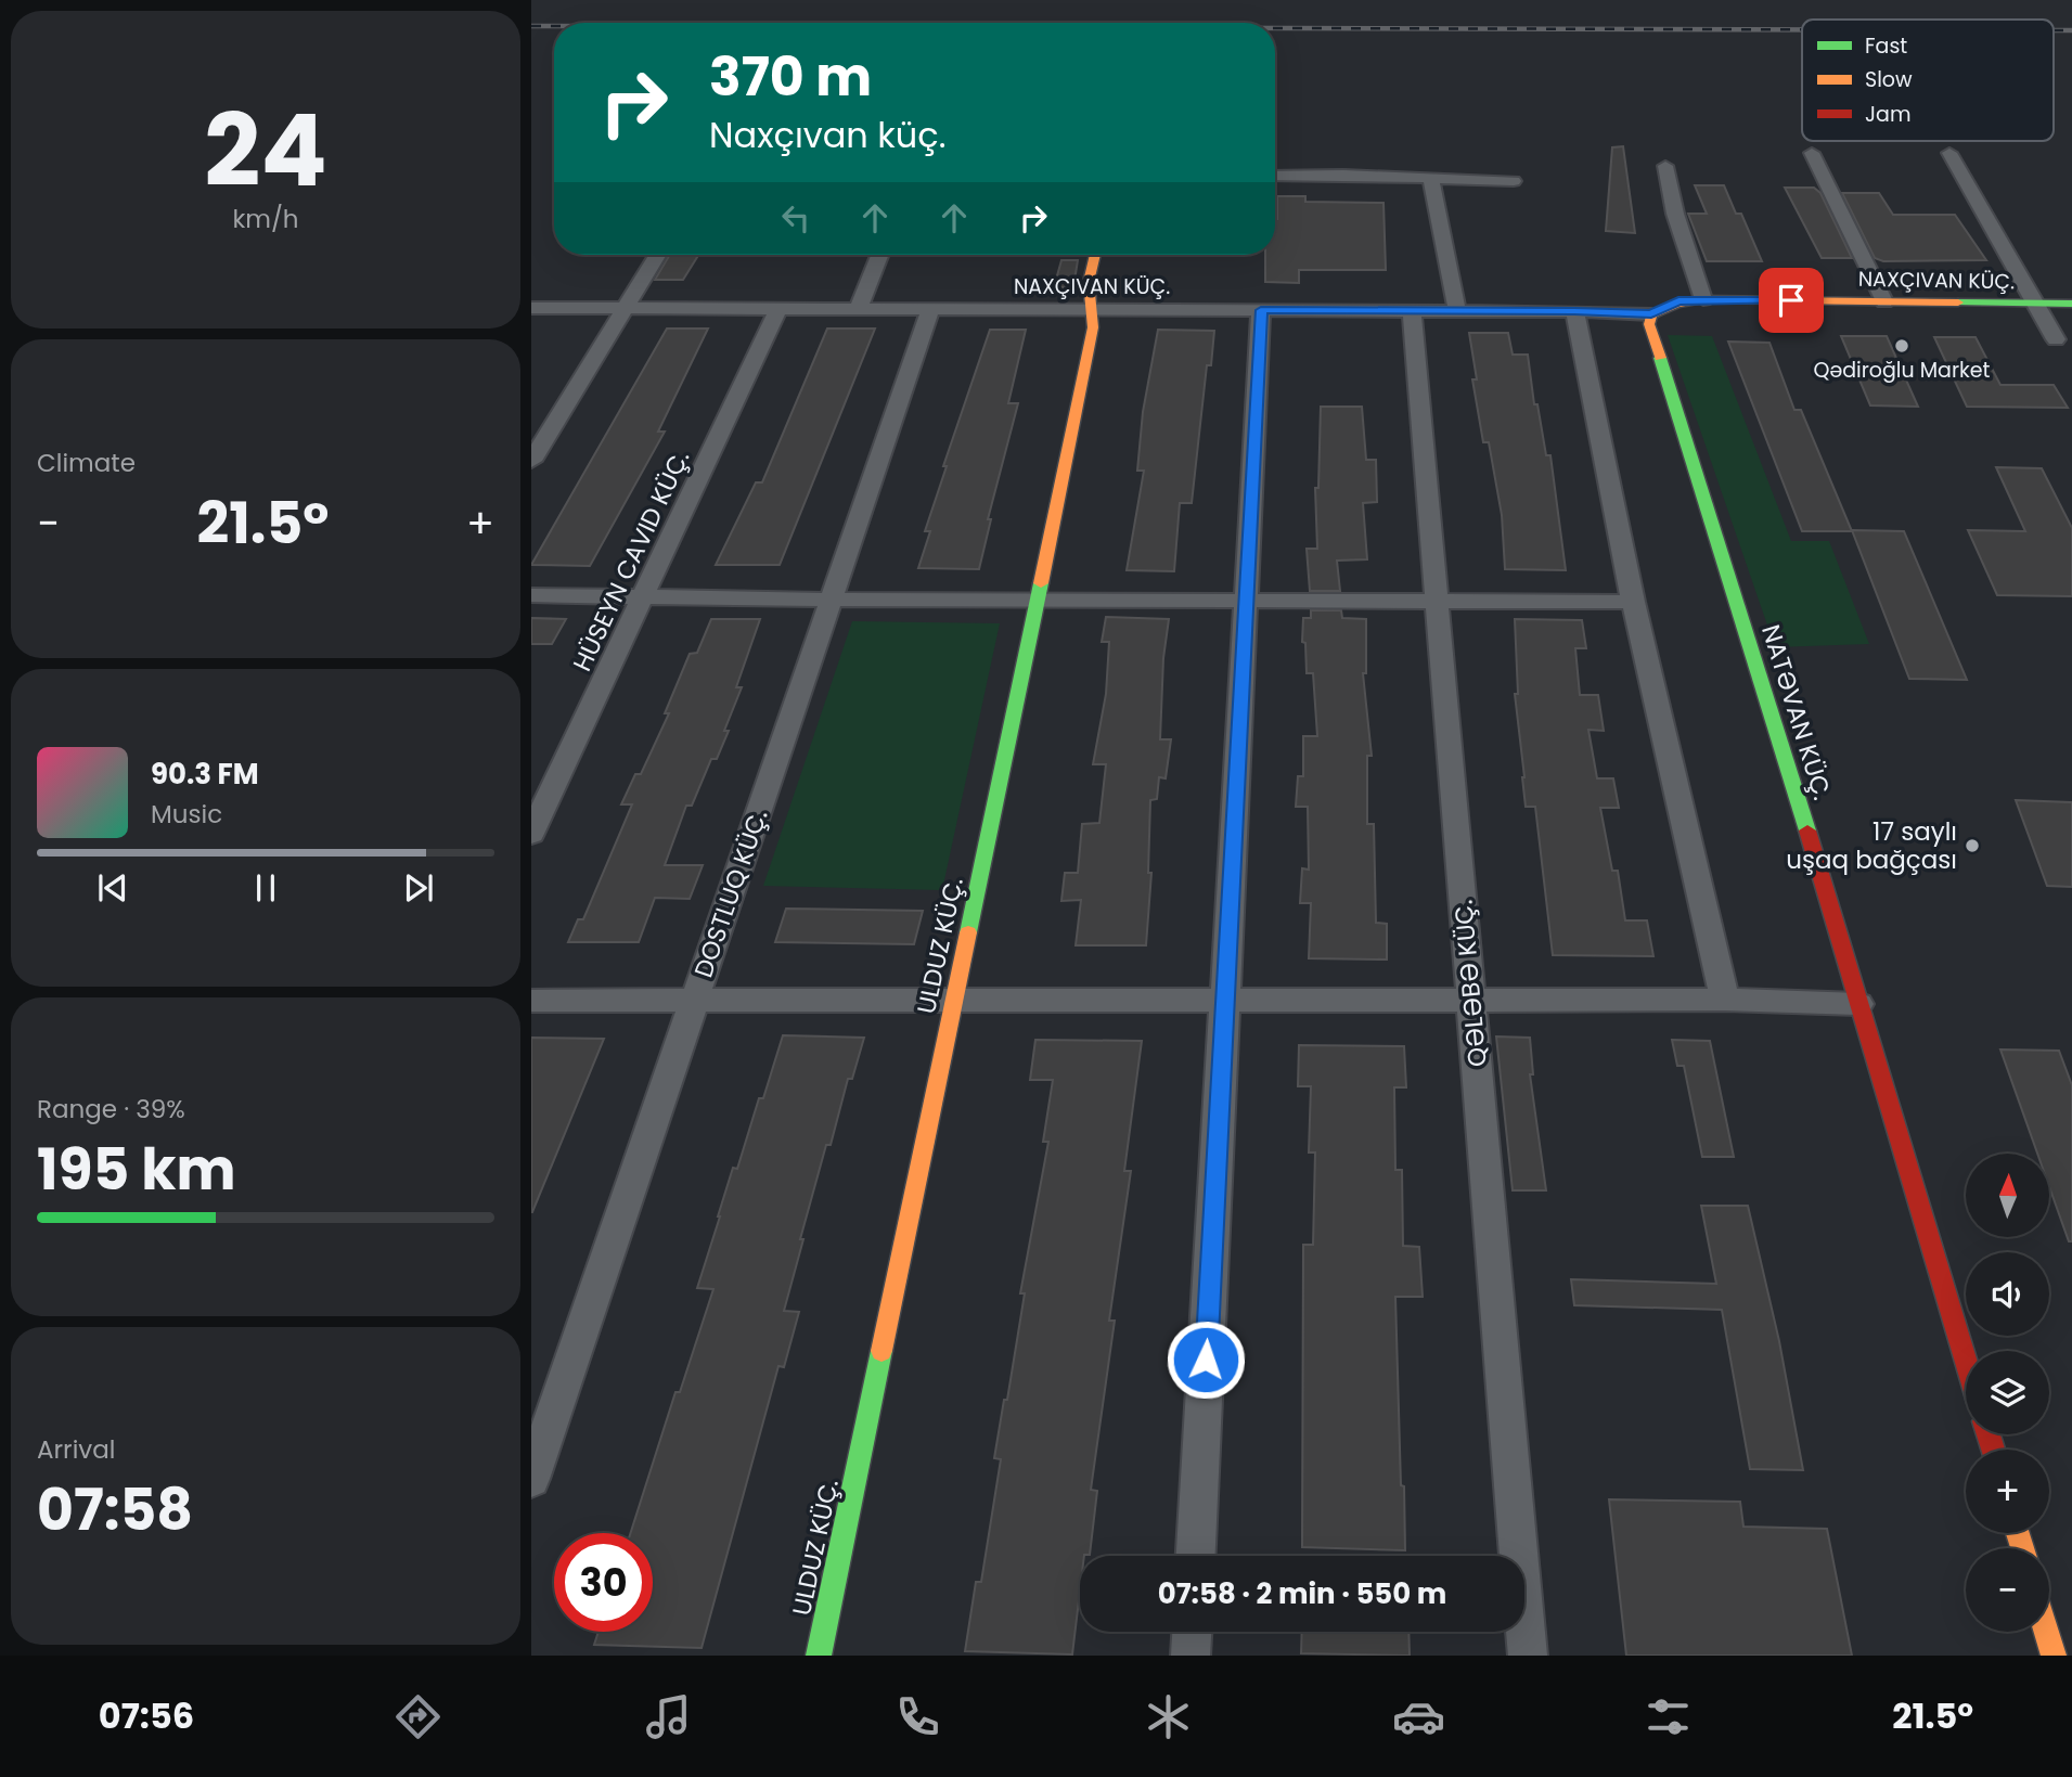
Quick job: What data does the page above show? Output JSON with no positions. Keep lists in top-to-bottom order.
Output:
{
  "streets": {
    "street": [
      "HÜSEYN CAVID KÜÇ.",
      "NATƏVAN KÜÇ.",
      "DOSTLUQ KÜÇ.",
      "ULDUZ KÜÇ.",
      "QƏLƏBƏ KÜÇ."
    ]
  },
  "places": ["Qədiroğlu Market", "17 saylı uşaq bağçası"],
  "legend": ["Fast", "Slow", "Jam"],
  "north": "top",
  "page": {
    "tile": [
      ["24", "km/h"],
      "Climate",
      ["Range · 39%", "195 km"],
      ["Arrival", "07:58"]
    ],
    "turn": ["370 m", "Naxçıvan küç."],
    "heat": ["−", "21.5°", "+"],
    "song": ["90.3 FM", "Music"],
    "map_buttons": ["+", "−"],
    "limit": "30",
    "trip": "07:58 · 2 min · 550 m",
    "tabs": ["07:56", "21.5°"]
  }
}
